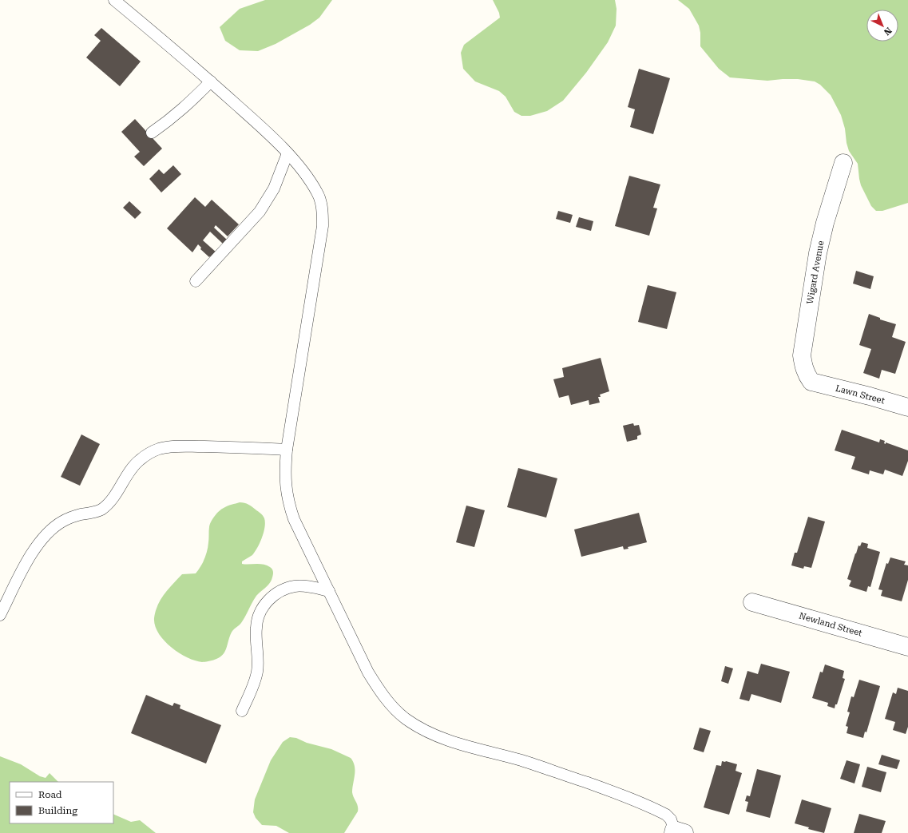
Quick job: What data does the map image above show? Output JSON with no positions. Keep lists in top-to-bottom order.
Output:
{
  "streets": {
    "street": ["Wigard Avenue", "Lawn Street", "Newland Street"]
  },
  "crossings": [
    ["Wigard Avenue", "Lawn Street"]
  ],
  "legend": ["Road", "Building"],
  "north": "bottom right"
}
